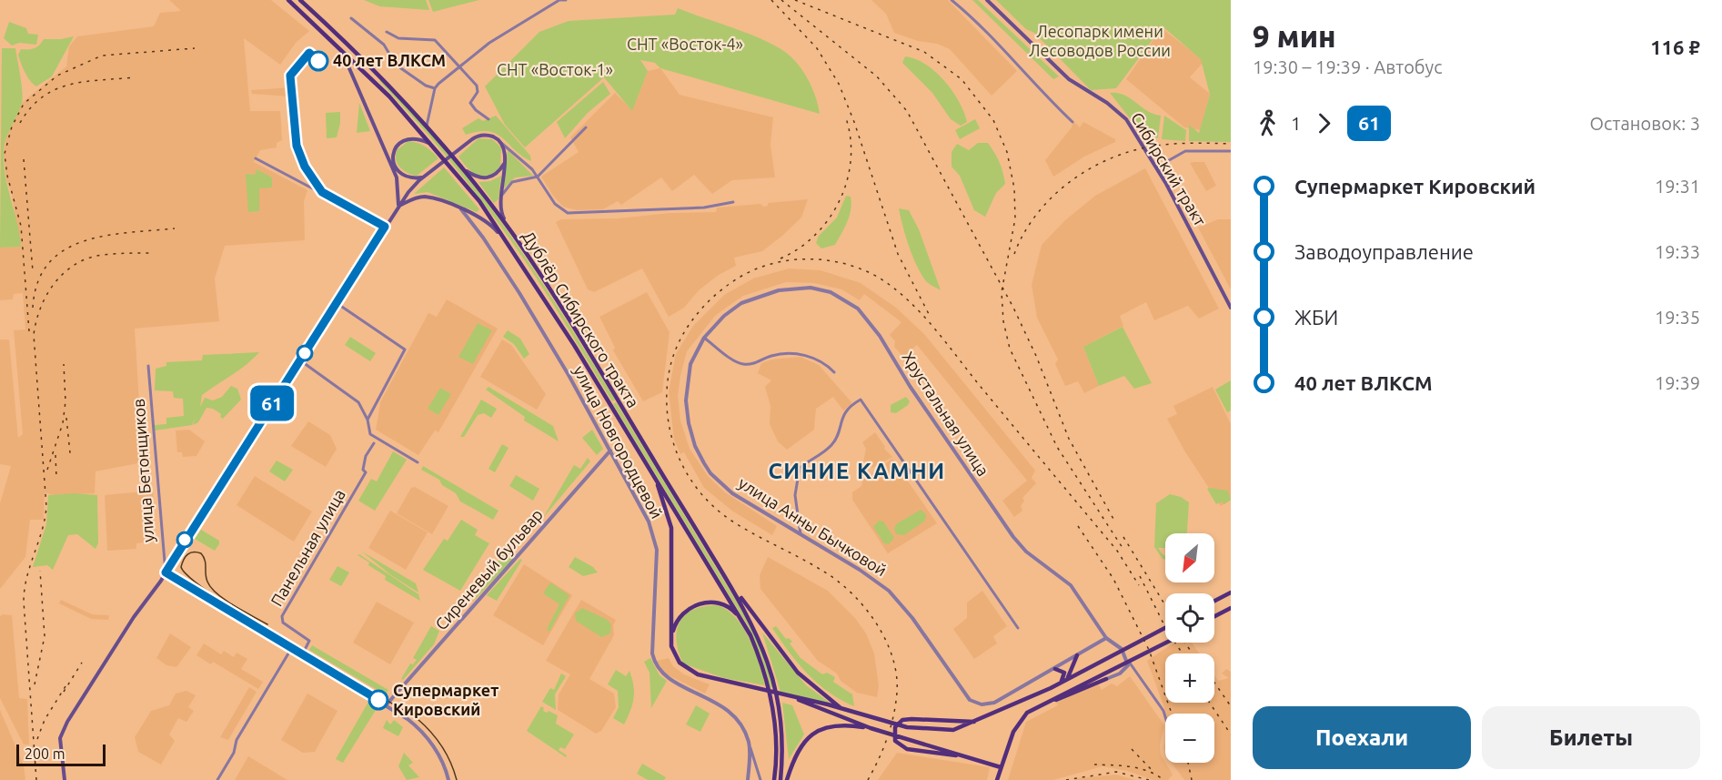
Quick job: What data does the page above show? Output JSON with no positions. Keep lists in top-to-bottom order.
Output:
{
  "streets": {
    "main road": ["Сибирский тракт", "Дублёр Сибирского тракта"],
    "street": [
      "Хрустальная улица",
      "улица Новгородцевой",
      "улица Бетонщиков",
      "улица Анны Бычковой",
      "Панельная улица",
      "Сиреневый бульвар"
    ]
  },
  "crossings": [
    ["Хрустальная улица", "улица Анны Бычковой"],
    ["улица Новгородцевой", "Сиреневый бульвар"]
  ],
  "districts": ["СИНИЕ КАМНИ"],
  "parks": ["Лесопарк имени Лесоводов России", "СНТ «Восток-4»", "СНТ «Восток-1»"],
  "places": ["40 лет ВЛКСМ", "Супермаркет Кировский"],
  "lines": ["bus line 61"],
  "scale_bar": "200 m",
  "north": "bottom left",
  "page": {
    "on_map": "61",
    "heading": ["9 мин", "19:30 – 19:39 · Автобус", "116 ₽"],
    "legs": ["1", "61", "Остановок: 3"],
    "list": [
      {
        "name": "Супермаркет Кировский",
        "value": "19:31"
      },
      {
        "name": "Заводоуправление",
        "value": "19:33"
      },
      {
        "name": "ЖБИ",
        "value": "19:35"
      },
      {
        "name": "40 лет ВЛКСМ",
        "value": "19:39"
      }
    ],
    "map_buttons": ["+", "−"],
    "buttons": ["Поехали", "Билеты"],
    "scale": "200 m"
  }
}
